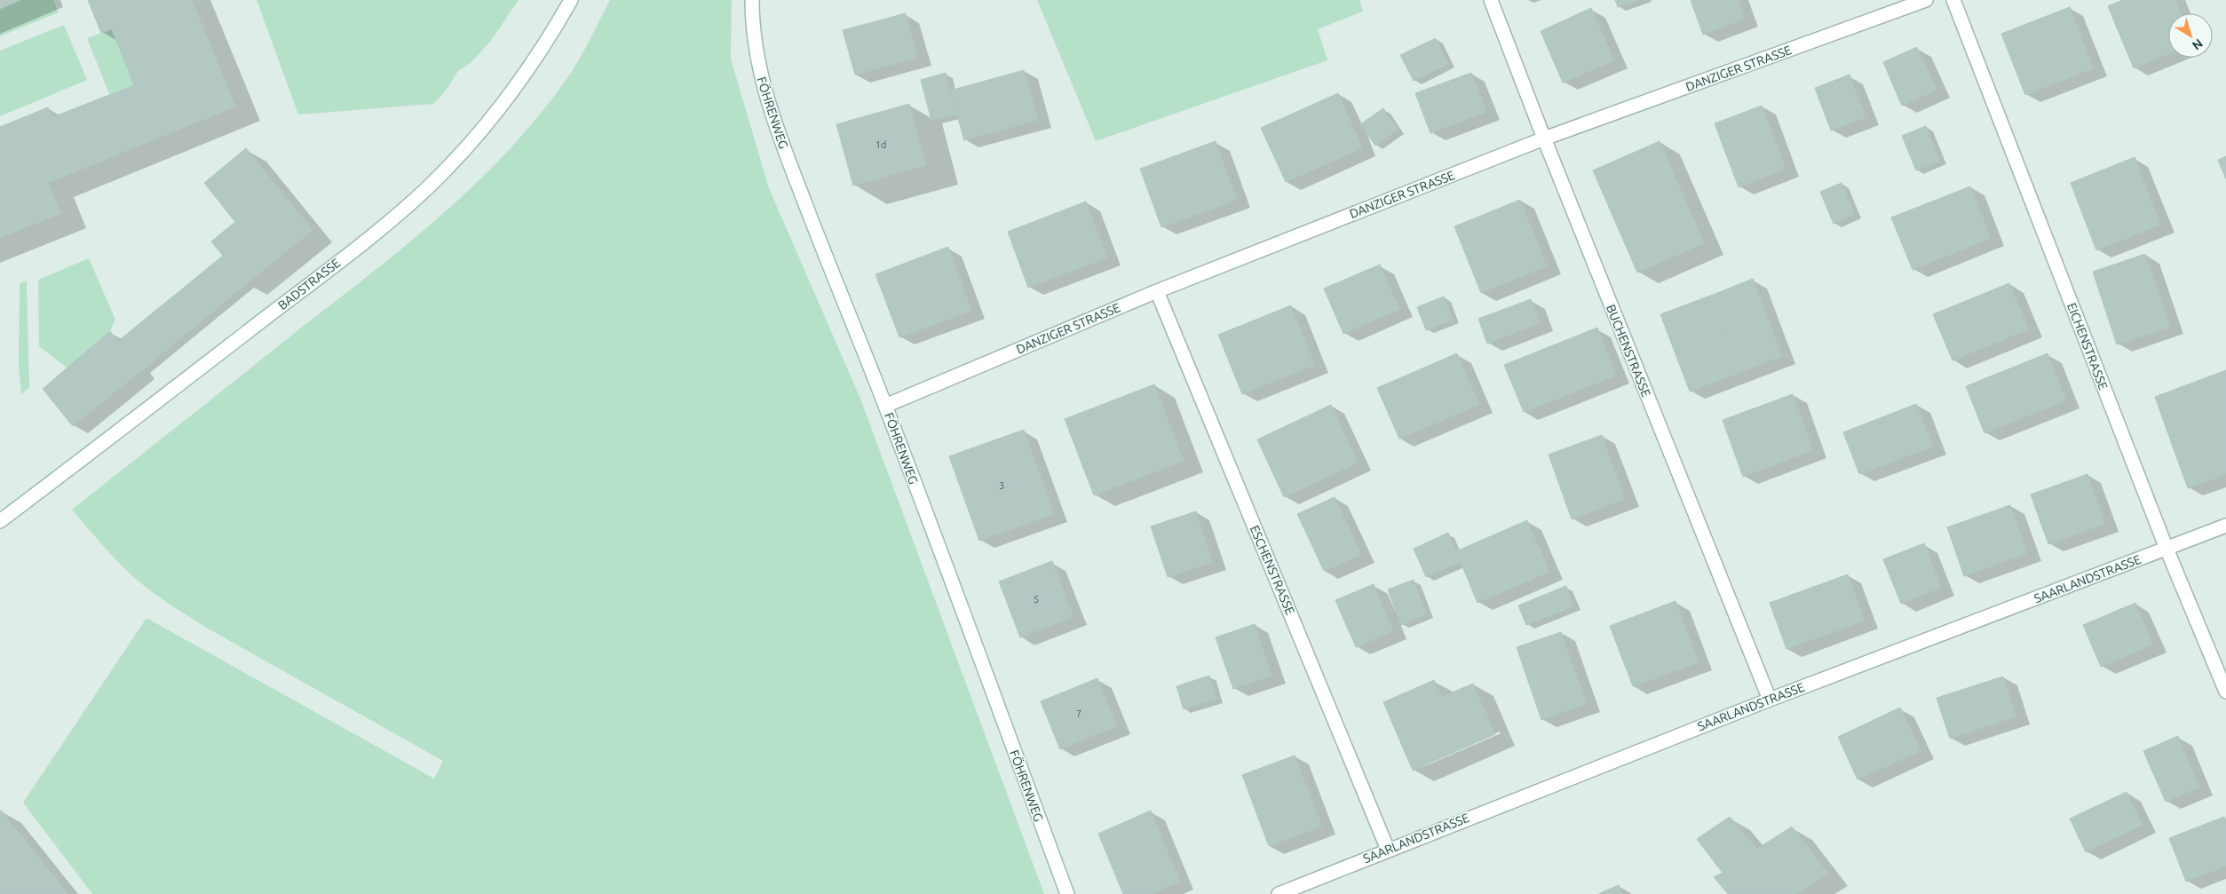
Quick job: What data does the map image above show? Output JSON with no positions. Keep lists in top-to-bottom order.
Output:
{
  "streets": {
    "street": [
      "DANZIGER STRASSE",
      "FÖHRENWEG",
      "BADSTRASSE",
      "EICHENSTRASSE",
      "BUCHENSTRASSE",
      "ESCHENSTRASSE",
      "SAARLANDSTRASSE"
    ]
  },
  "crossings": [
    ["DANZIGER STRASSE", "FÖHRENWEG"],
    ["DANZIGER STRASSE", "BUCHENSTRASSE"],
    ["DANZIGER STRASSE", "ESCHENSTRASSE"],
    ["EICHENSTRASSE", "SAARLANDSTRASSE"],
    ["BUCHENSTRASSE", "SAARLANDSTRASSE"],
    ["ESCHENSTRASSE", "SAARLANDSTRASSE"]
  ],
  "house_numbers": [
    "1d",
    "3",
    "5",
    "7"
  ],
  "north": "bottom right"
}
